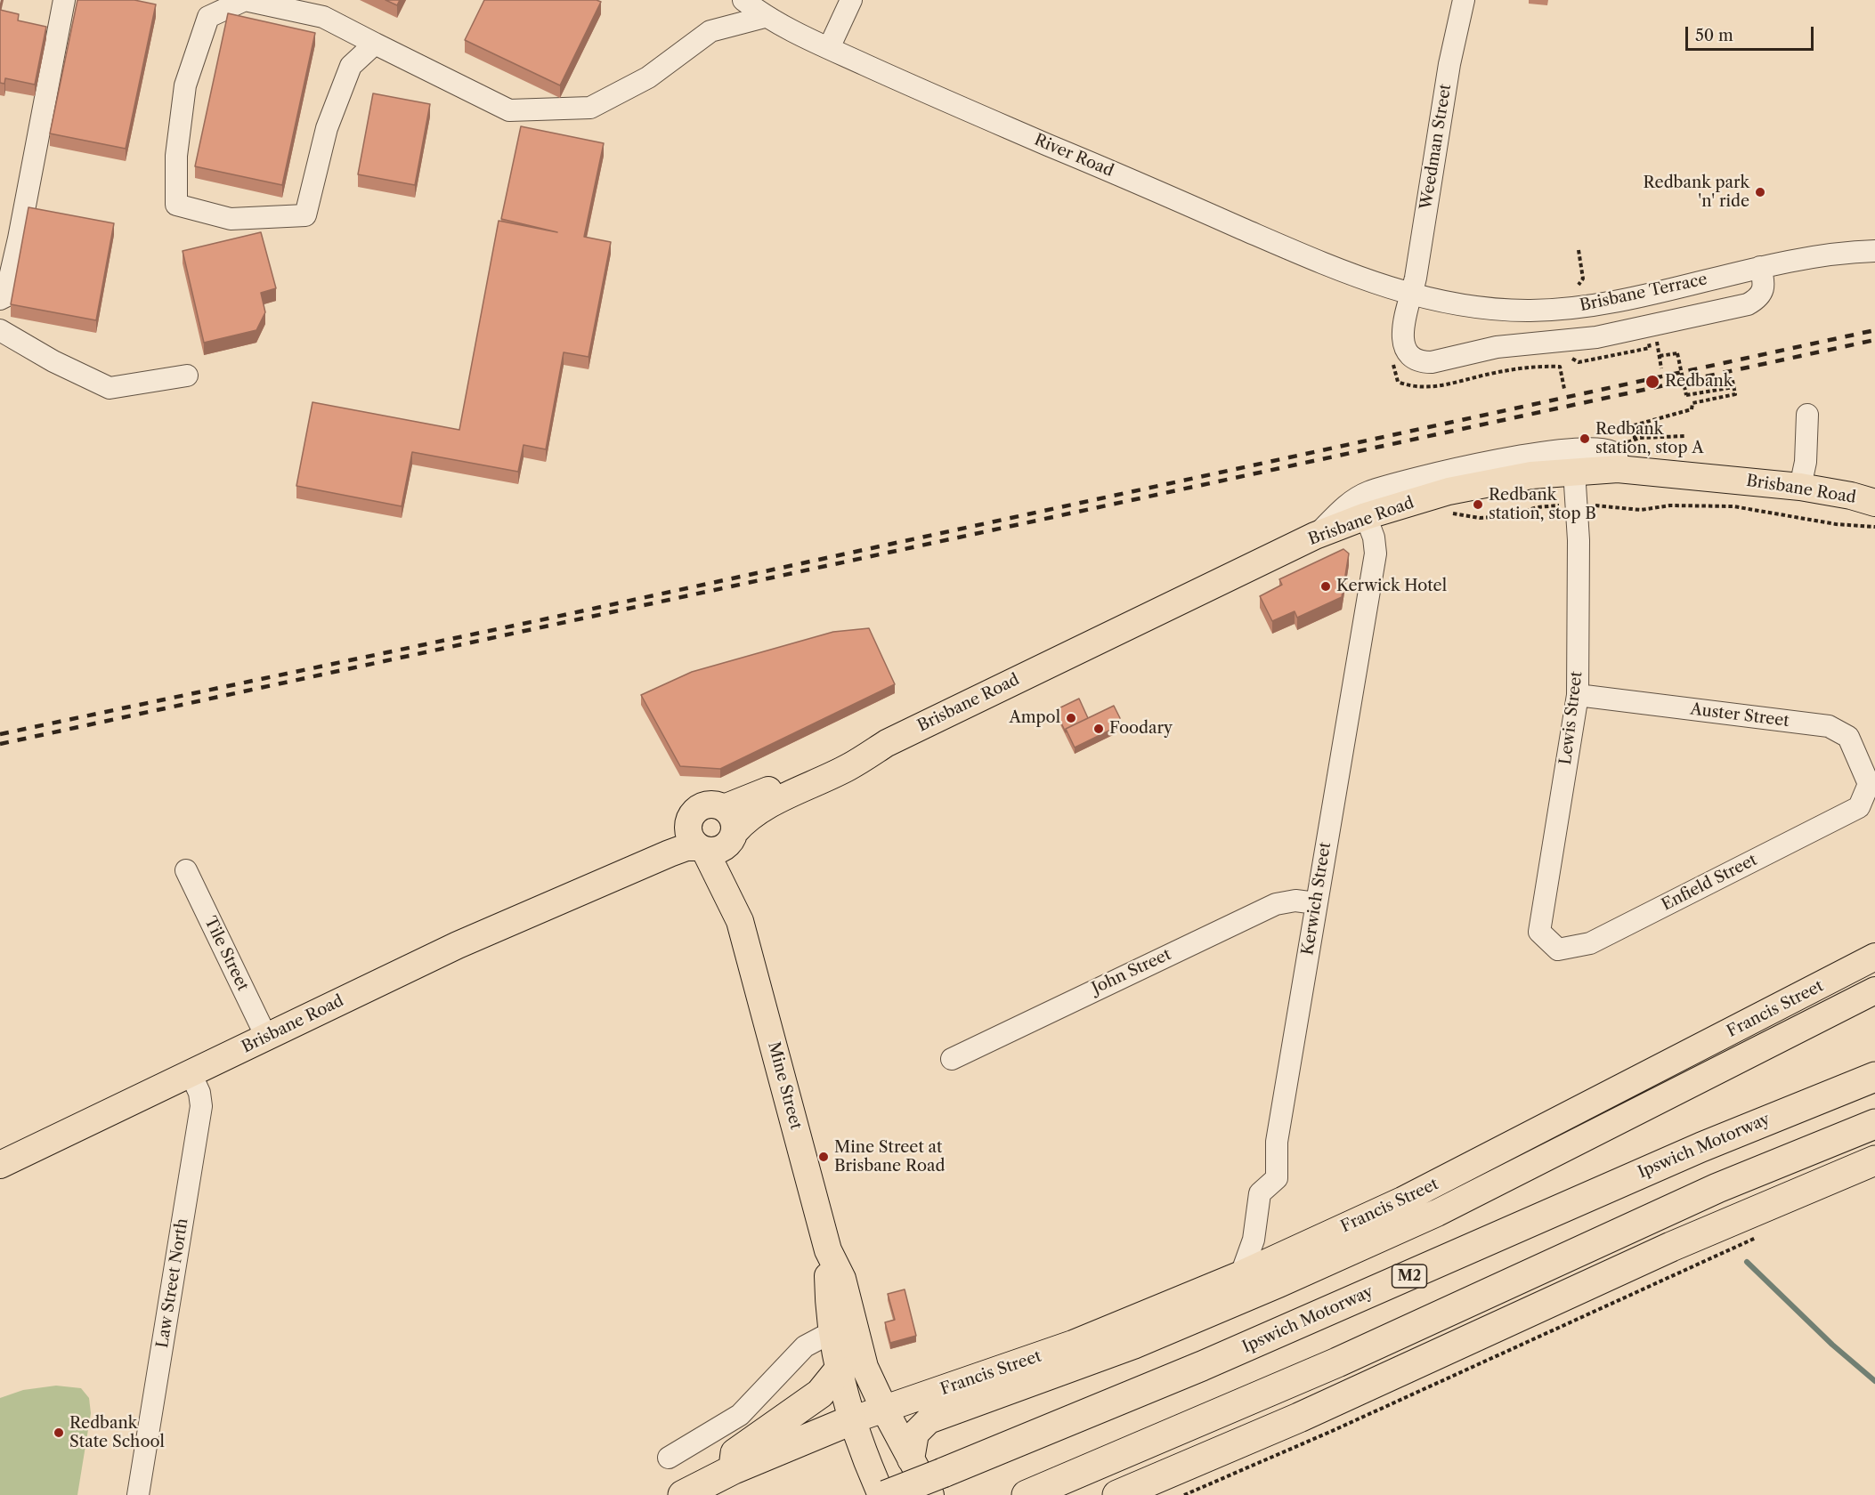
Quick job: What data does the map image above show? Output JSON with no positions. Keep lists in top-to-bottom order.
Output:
{
  "streets": {
    "highway": ["Ipswich Motorway", "M2"],
    "main road": ["Brisbane Road", "Francis Street", "Mine Street"],
    "street": [
      "Weedman Street",
      "River Road",
      "Brisbane Terrace",
      "Auster Street",
      "Lewis Street",
      "Enfield Street",
      "Kerwich Street",
      "Tile Street",
      "John Street",
      "Law Street North"
    ]
  },
  "crossings": [
    ["Weedman Street", "River Road"],
    ["Weedman Street", "Brisbane Terrace"],
    ["River Road", "Brisbane Terrace"],
    ["Brisbane Road", "Lewis Street"],
    ["Brisbane Road", "Kerwich Street"],
    ["Brisbane Road", "Tile Street"],
    ["Brisbane Road", "Mine Street"],
    ["Brisbane Road", "Law Street North"],
    ["Auster Street", "Lewis Street"],
    ["Auster Street", "Enfield Street"],
    ["Lewis Street", "Enfield Street"],
    ["Kerwich Street", "John Street"],
    ["Kerwich Street", "Francis Street"],
    ["Francis Street", "Mine Street"],
    ["Mine Street", "Ipswich Motorway"]
  ],
  "places": [
    "Redbank park 'n' ride",
    "Redbank",
    "Redbank station, stop A",
    "Redbank station, stop B",
    "Kerwick Hotel",
    "Ampol",
    "Foodary",
    "Mine Street at Brisbane Road",
    "Redbank State School"
  ],
  "scale_bar": "50 m"
}
